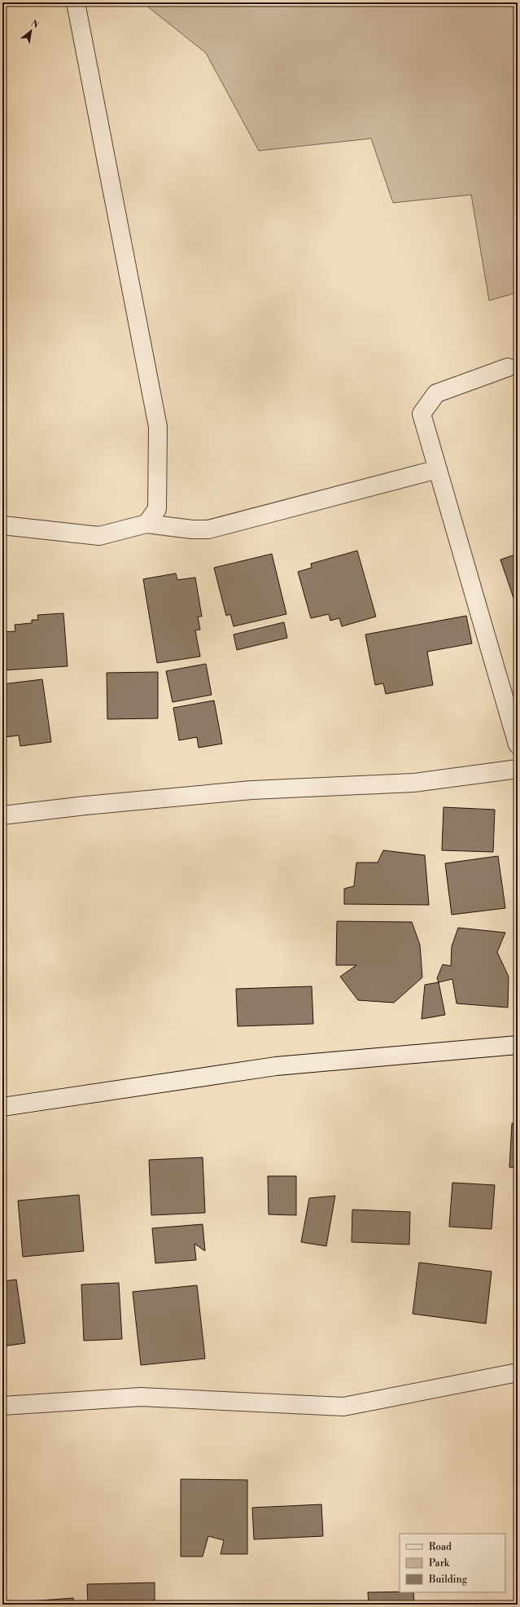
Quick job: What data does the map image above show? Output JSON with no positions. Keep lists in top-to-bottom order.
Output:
{
  "legend": ["Road", "Park", "Building"],
  "north": "top right"
}
